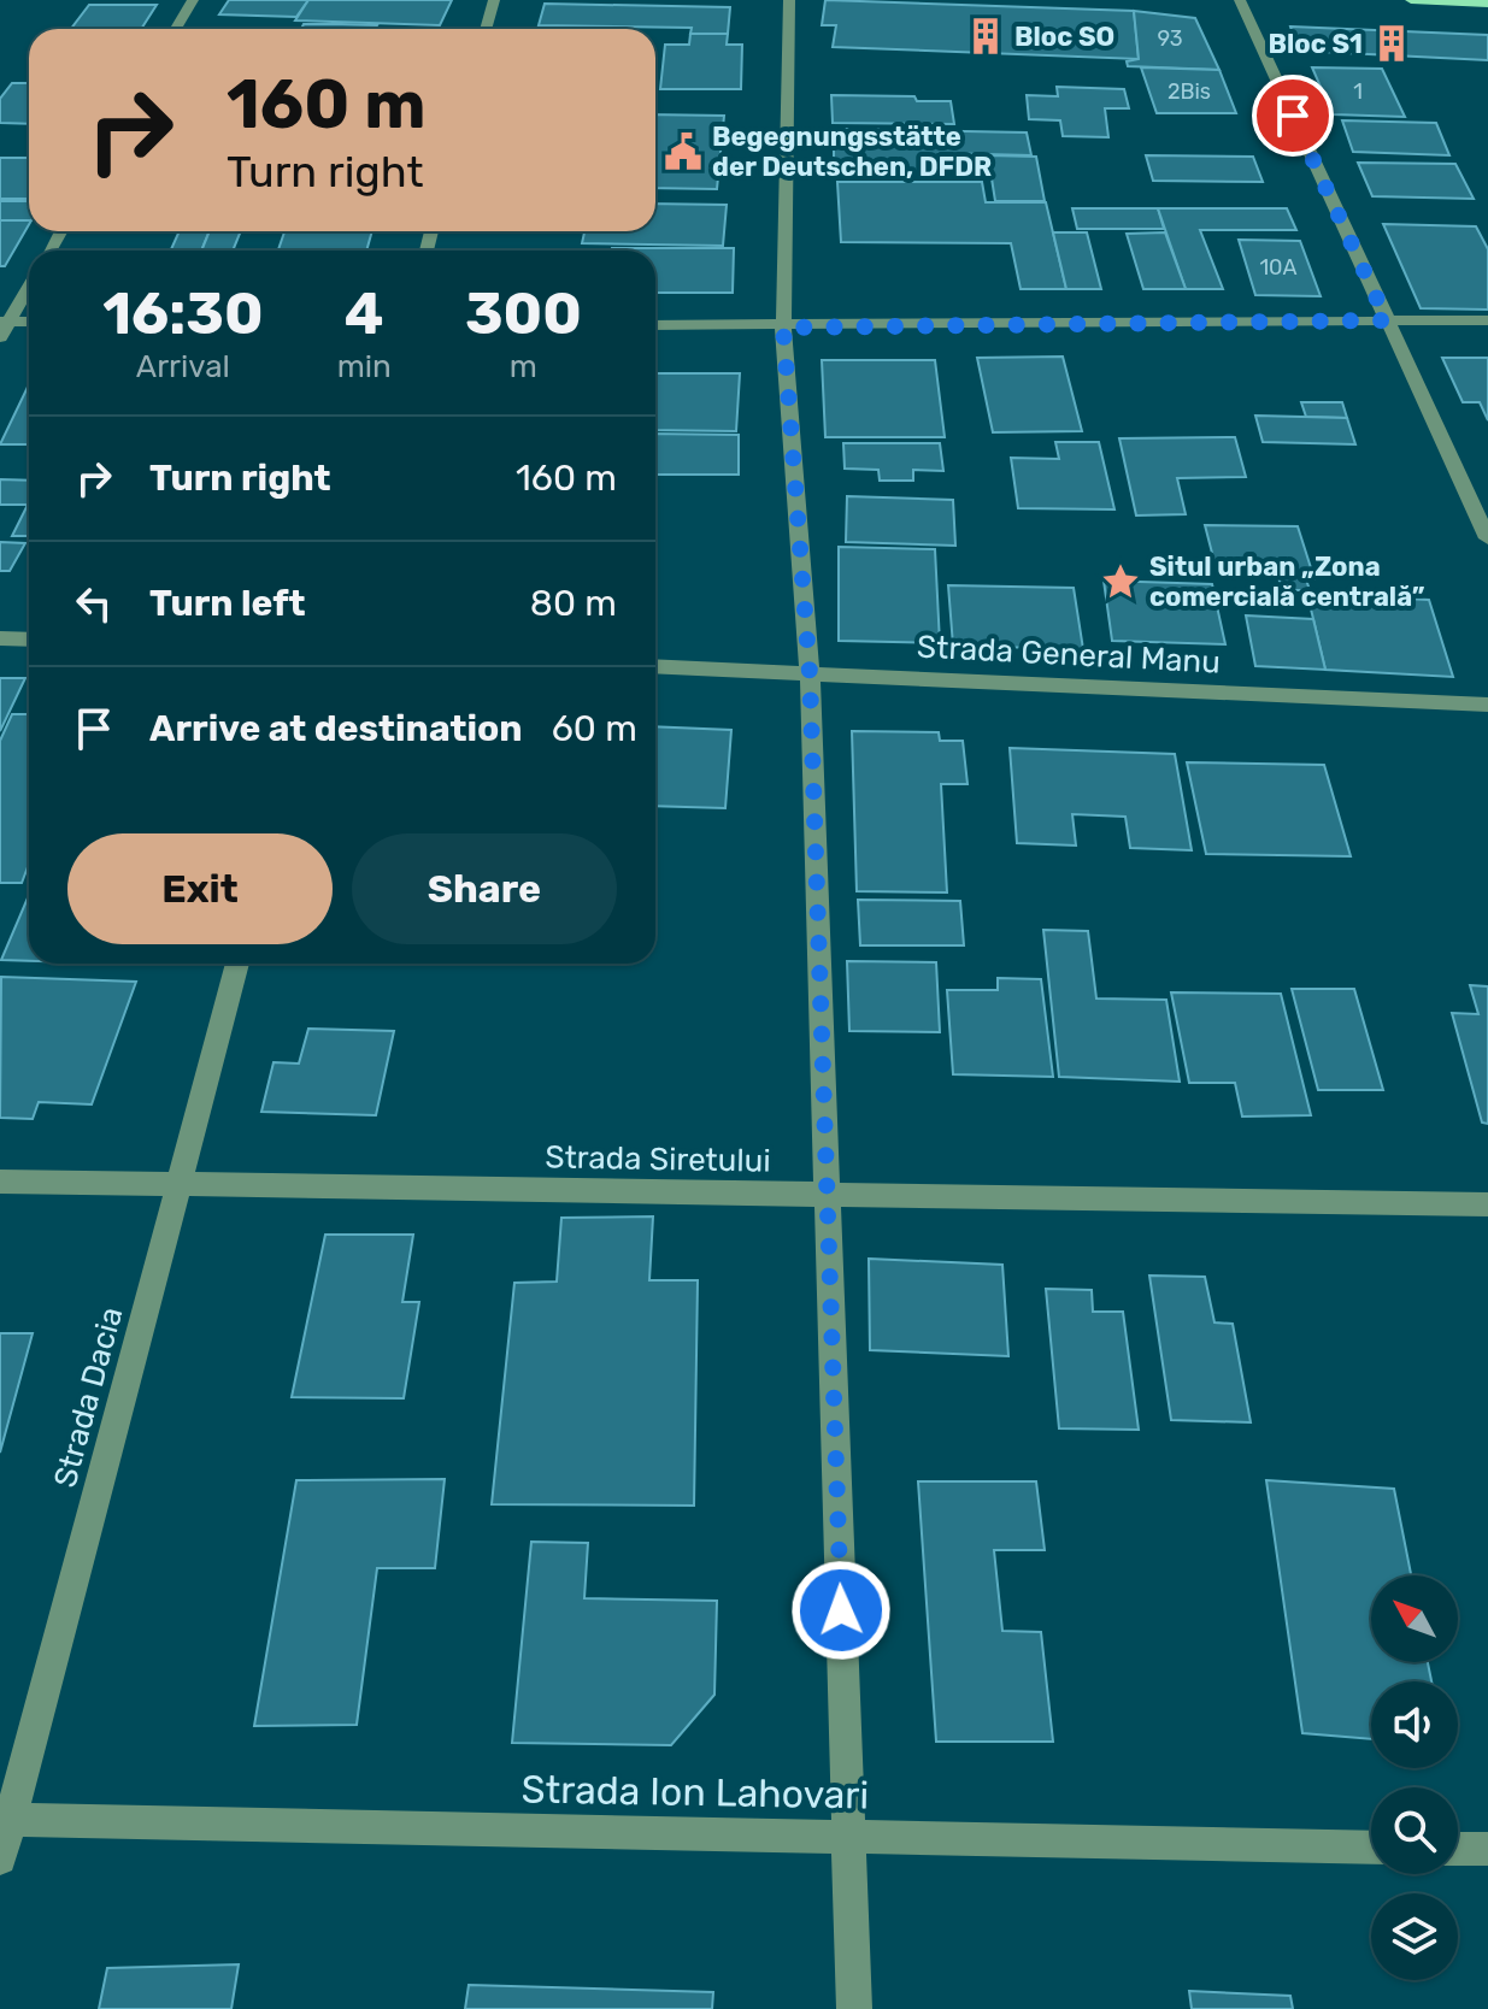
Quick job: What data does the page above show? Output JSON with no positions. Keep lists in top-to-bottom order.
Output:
{
  "streets": {
    "street": [
      "Strada General Manu",
      "Strada Siretului",
      "Strada Dacia",
      "Strada Ion Lahovari"
    ]
  },
  "crossings": [
    ["Strada Siretului", "Strada Dacia"],
    ["Strada Dacia", "Strada Ion Lahovari"]
  ],
  "places": {
    "building": ["Bloc SO", "Bloc S1"],
    "public building": ["Begegnungsstätte der Deutschen, DFDR"],
    "place": ["Situl urban „Zona comercială centrală”"]
  },
  "house_numbers": [
    "93",
    "2Bis",
    "1",
    "10A"
  ],
  "north": "top left",
  "page": {
    "turn": ["160 m", "Turn right"],
    "eta": [
      "16:30",
      "Arrival",
      "4",
      "min",
      "300",
      "m"
    ],
    "list": [
      {
        "name": "Turn right",
        "value": "160 m"
      },
      {
        "name": "Turn left",
        "value": "80 m"
      },
      {
        "name": "Arrive at destination",
        "value": "60 m"
      }
    ],
    "buttons": ["Exit", "Share"]
  }
}
